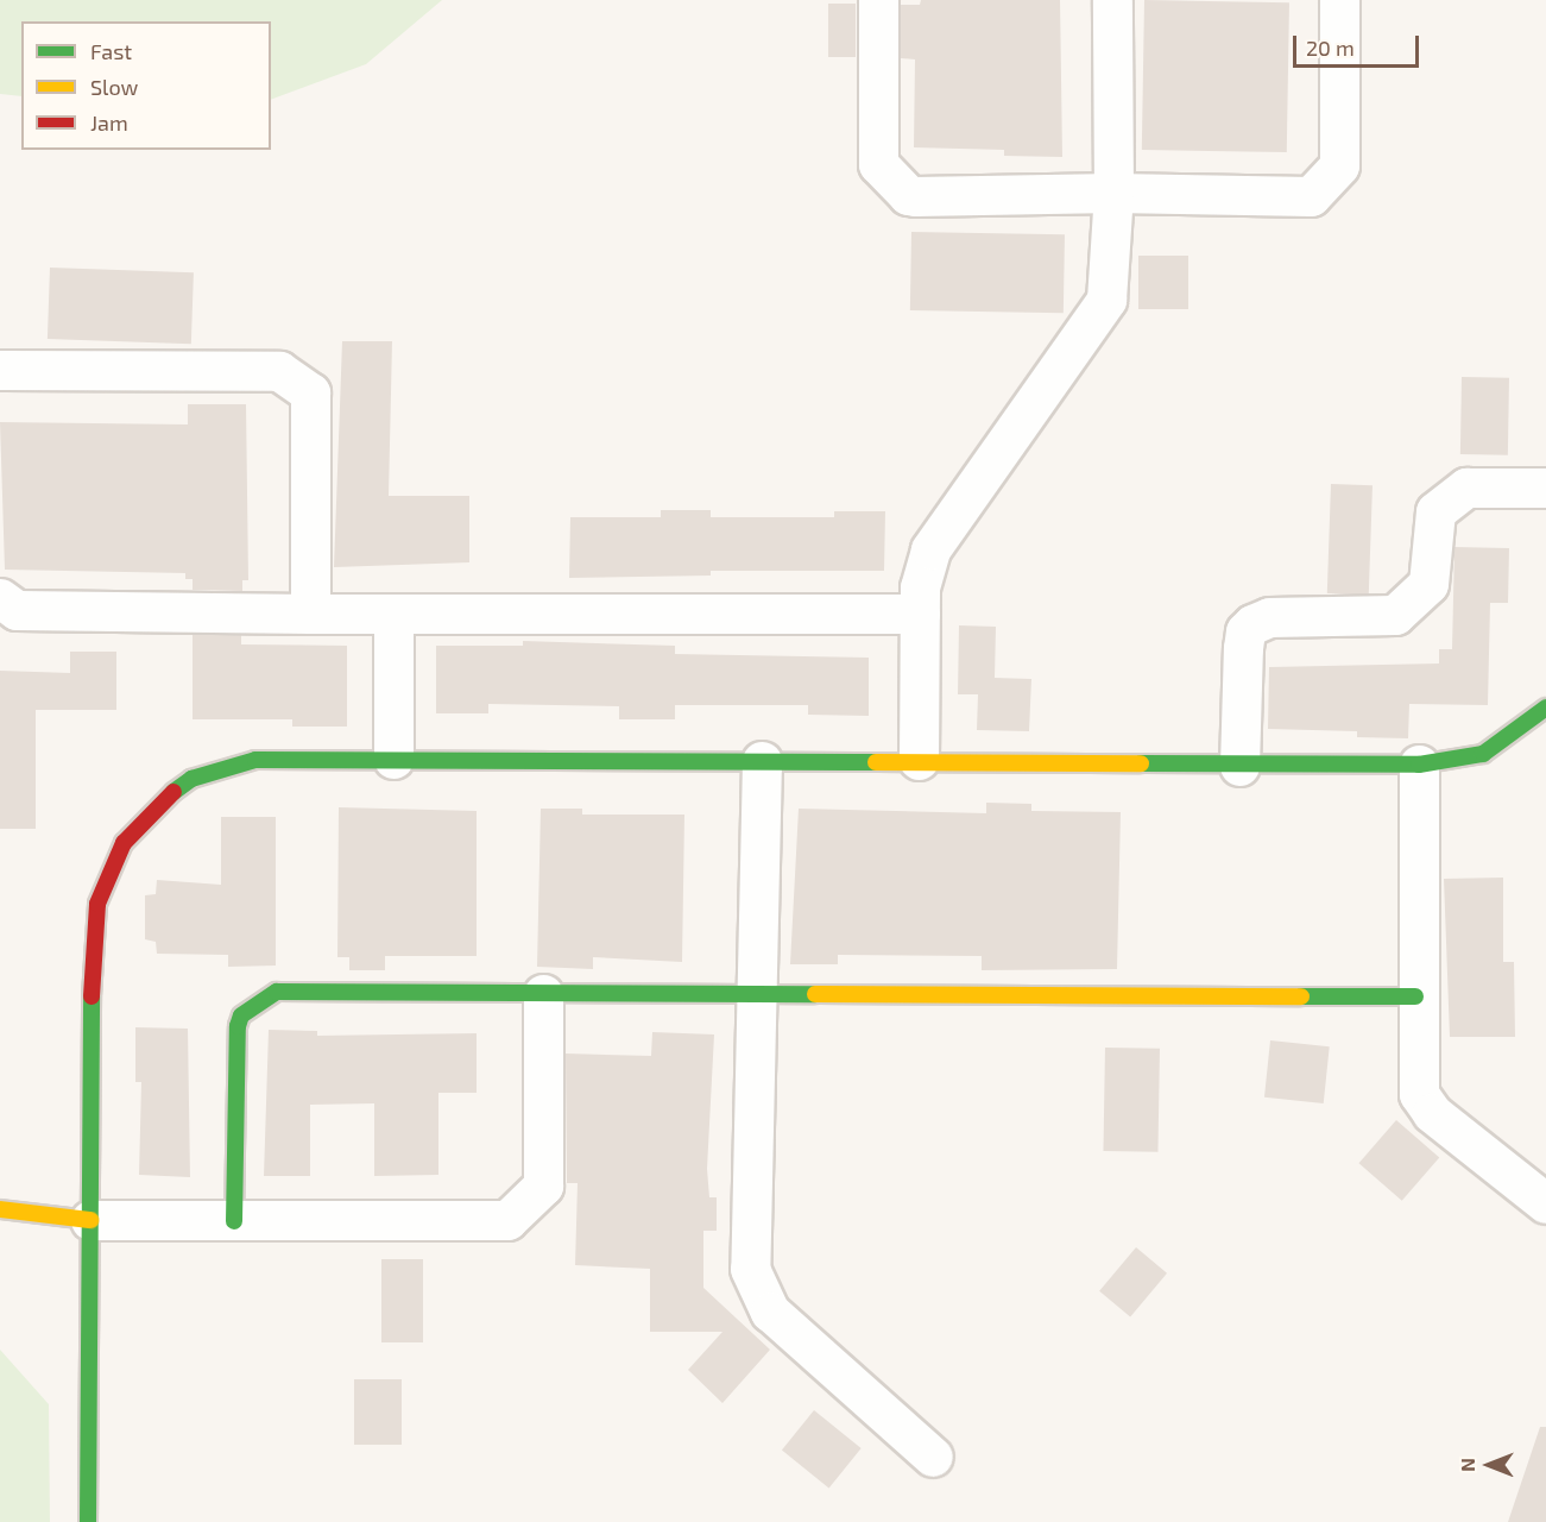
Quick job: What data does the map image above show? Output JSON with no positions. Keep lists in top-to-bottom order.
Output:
{
  "legend": ["Fast", "Slow", "Jam"],
  "scale_bar": "20 m",
  "north": "left"
}
